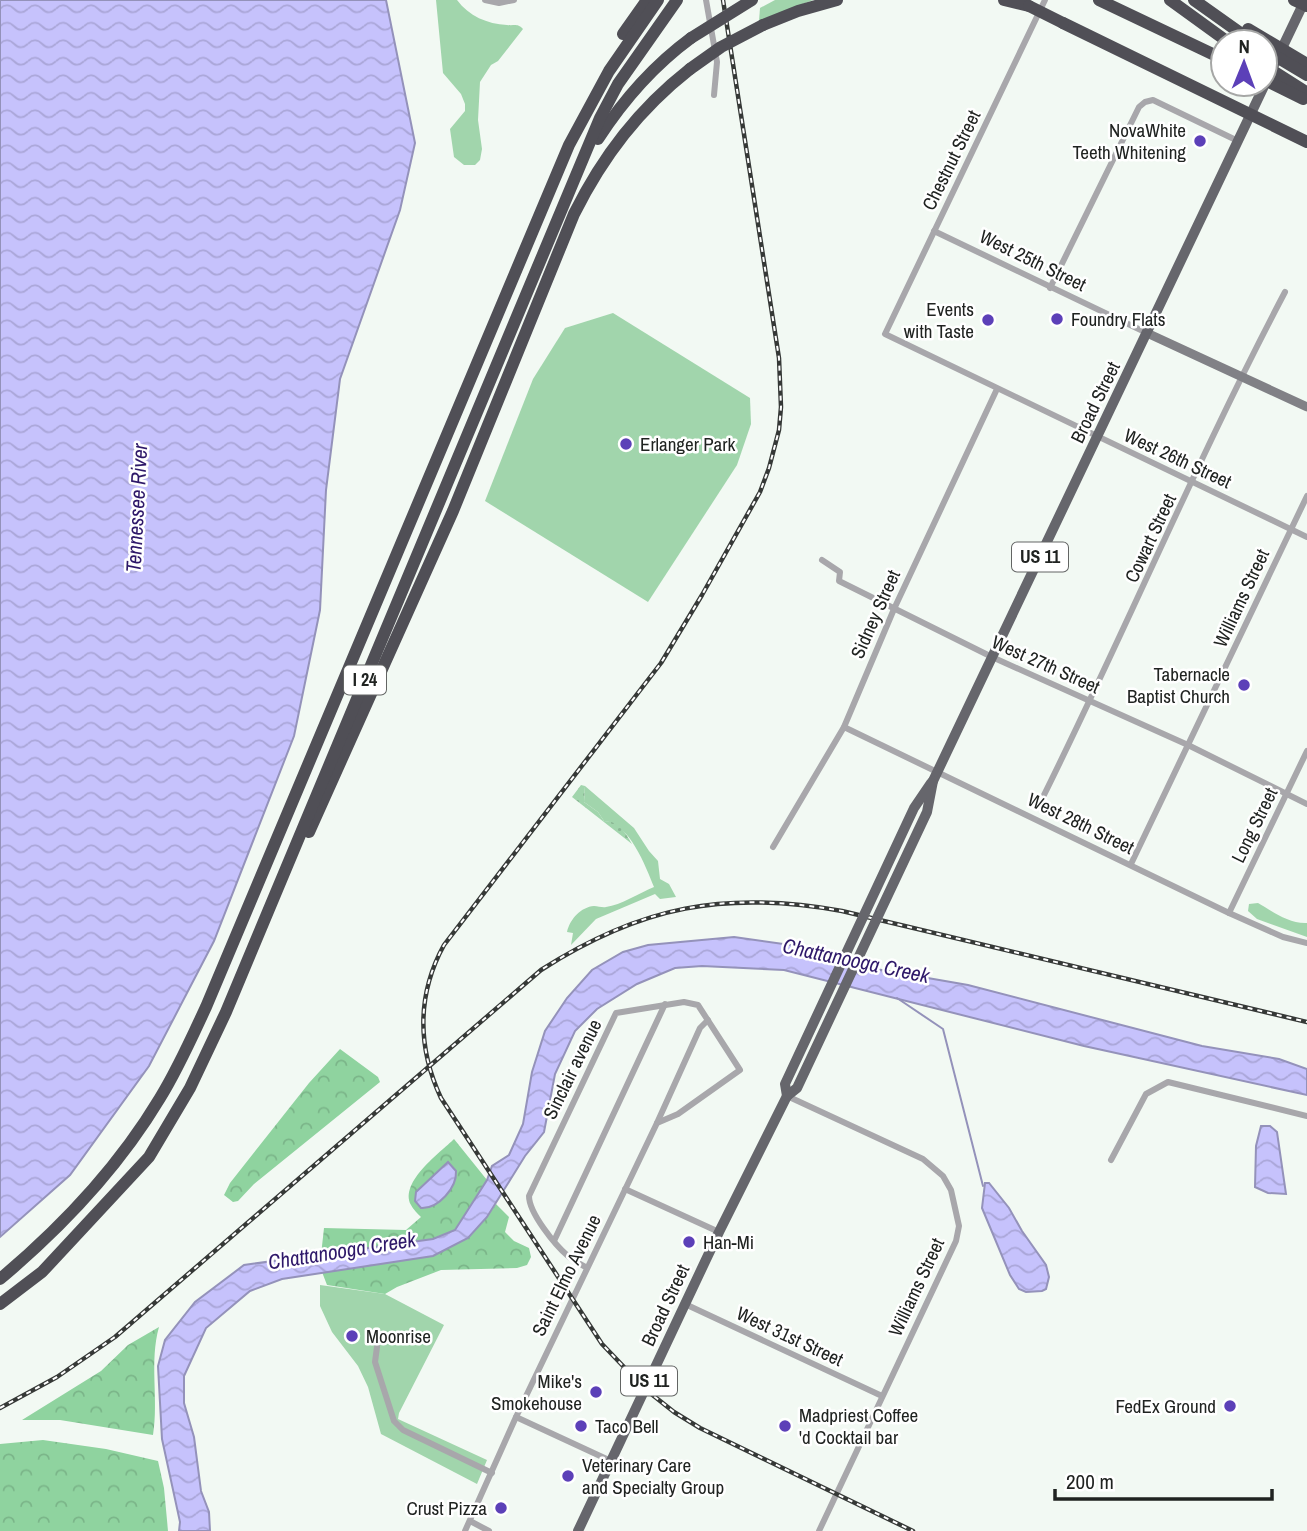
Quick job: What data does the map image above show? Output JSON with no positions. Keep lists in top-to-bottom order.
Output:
{
  "streets": {
    "highway": ["I 24"],
    "main road": ["Broad Street", "US 11"],
    "street": [
      "Chestnut Street",
      "West 25th Street",
      "West 26th Street",
      "Cowart Street",
      "Williams Street",
      "Sidney Street",
      "West 27th Street",
      "West 28th Street",
      "Long Street",
      "Sinclair avenue",
      "Saint Elmo Avenue",
      "West 31st Street"
    ]
  },
  "crossings": [
    ["Chestnut Street", "West 25th Street"],
    ["Chestnut Street", "West 26th Street"],
    ["West 25th Street", "Broad Street"],
    ["West 25th Street", "Cowart Street"],
    ["Broad Street", "West 26th Street"],
    ["Broad Street", "Williams Street"],
    ["Broad Street", "West 27th Street"],
    ["Broad Street", "West 28th Street"],
    ["Broad Street", "West 31st Street"],
    ["West 26th Street", "Cowart Street"],
    ["West 26th Street", "Williams Street"],
    ["West 26th Street", "Sidney Street"],
    ["Cowart Street", "West 27th Street"],
    ["Williams Street", "West 27th Street"],
    ["Williams Street", "West 28th Street"],
    ["Williams Street", "West 31st Street"],
    ["Sidney Street", "West 27th Street"],
    ["Sidney Street", "West 28th Street"],
    ["West 27th Street", "Long Street"],
    ["West 28th Street", "Long Street"],
    ["Sinclair avenue", "Saint Elmo Avenue"]
  ],
  "water": ["Tennessee River", "Chattanooga Creek"],
  "places": [
    "NovaWhite Teeth Whitening",
    "Foundry Flats",
    "Events with Taste",
    "Erlanger Park",
    "Tabernacle Baptist Church",
    "Han-Mi",
    "Moonrise",
    "Mike's Smokehouse",
    "FedEx Ground",
    "Taco Bell",
    "Madpriest Coffee 'd Cocktail bar",
    "Veterinary Care and Specialty Group",
    "Crust Pizza"
  ],
  "scale_bar": "200 m",
  "north": "top"
}
